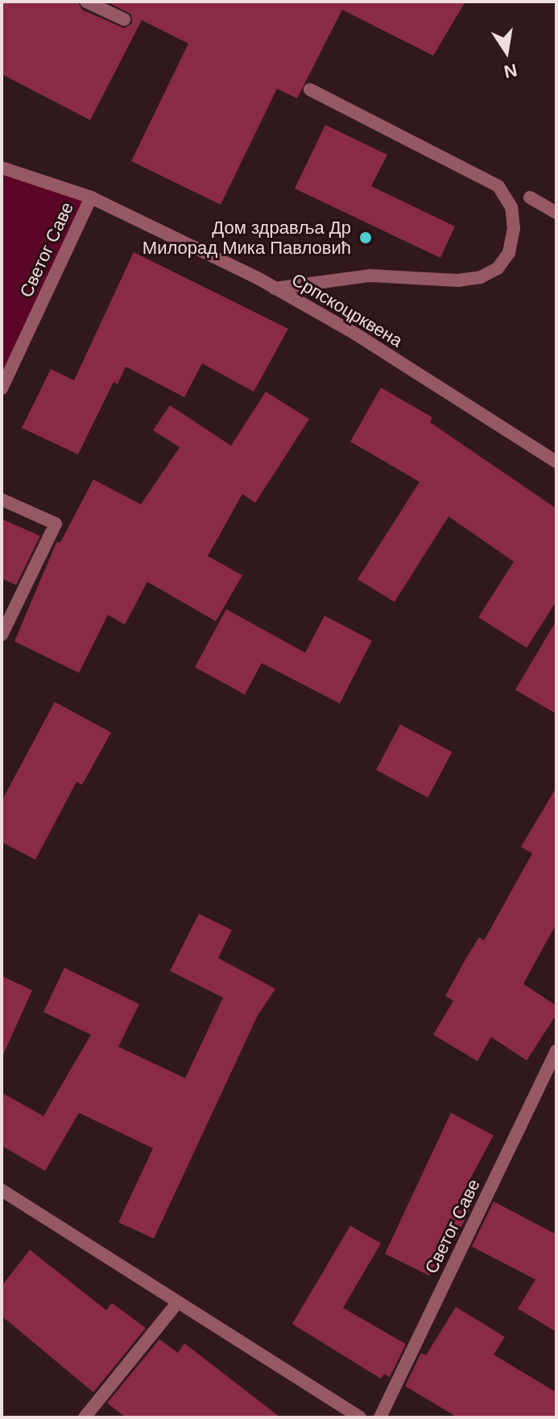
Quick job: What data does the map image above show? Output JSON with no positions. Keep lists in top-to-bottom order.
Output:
{
  "streets": {
    "street": ["Светог Саве", "Српскоцрквена"]
  },
  "crossings": [
    ["Светог Саве", "Српскоцрквена"]
  ],
  "places": ["Дом здравља Др Милорад Мика Павловић"],
  "north": "bottom"
}
